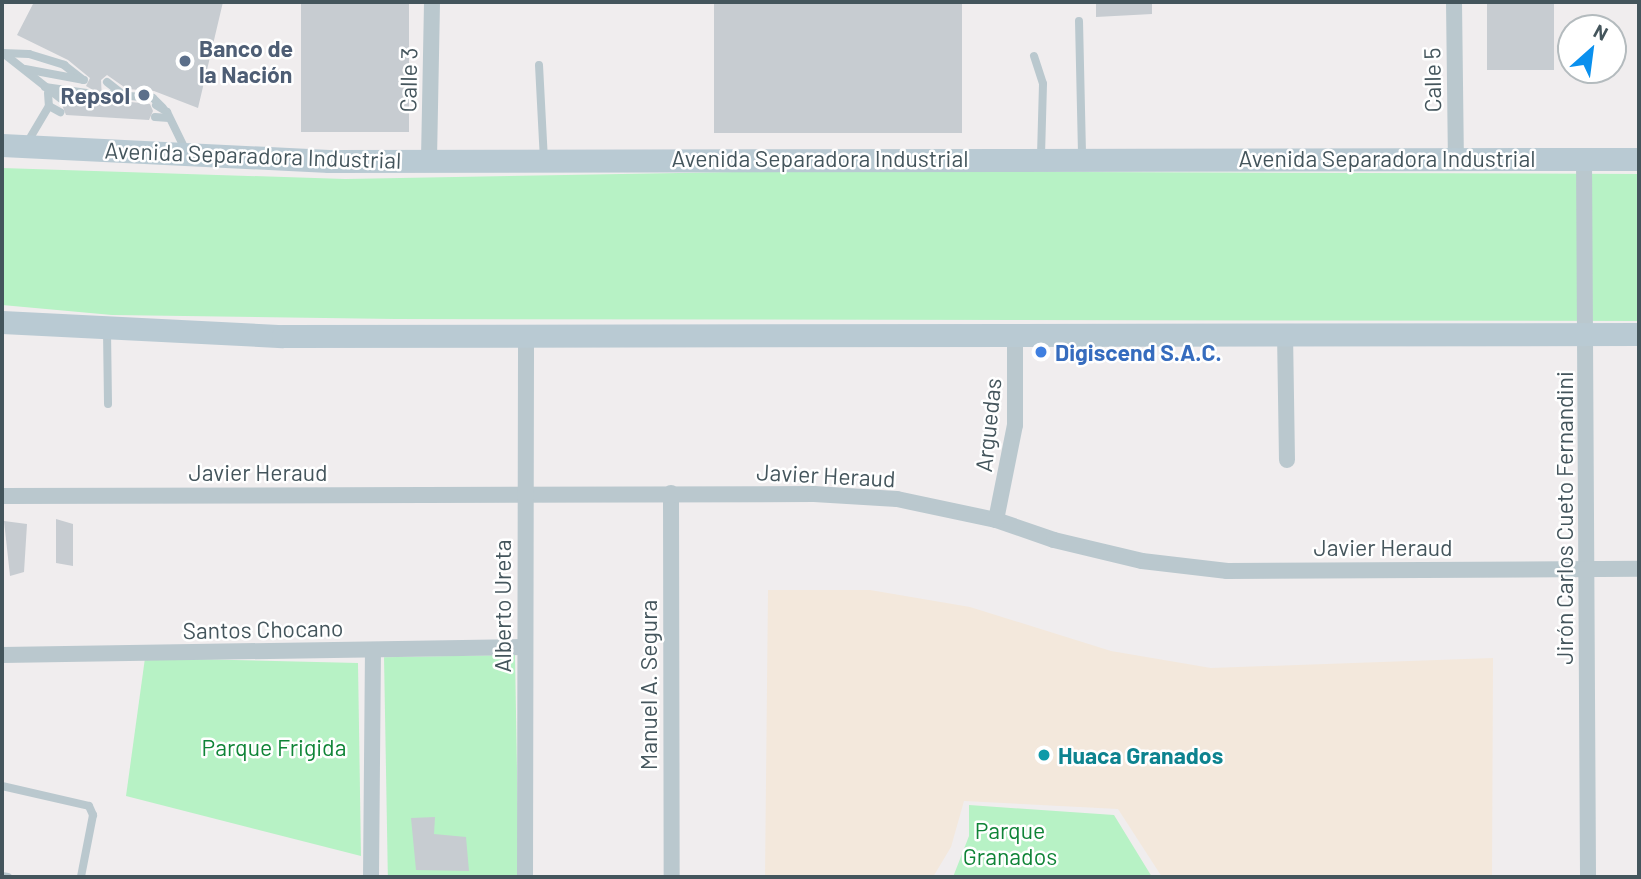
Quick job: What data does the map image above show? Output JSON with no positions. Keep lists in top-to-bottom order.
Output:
{
  "streets": {
    "main road": ["Avenida Separadora Industrial"],
    "street": [
      "Calle 3",
      "Calle 5",
      "Arguedas",
      "Javier Heraud",
      "Jirón Carlos Cueto Fernandini",
      "Alberto Ureta",
      "Santos Chocano",
      "Manuel A. Segura"
    ]
  },
  "crossings": [
    ["Calle 3", "Avenida Separadora Industrial"],
    ["Calle 5", "Avenida Separadora Industrial"],
    ["Avenida Separadora Industrial", "Jirón Carlos Cueto Fernandini"],
    ["Arguedas", "Javier Heraud"],
    ["Javier Heraud", "Jirón Carlos Cueto Fernandini"],
    ["Javier Heraud", "Alberto Ureta"],
    ["Javier Heraud", "Manuel A. Segura"],
    ["Alberto Ureta", "Santos Chocano"]
  ],
  "parks": ["Parque Frigida", "Parque Granados"],
  "places": [
    "Banco de la Nación",
    "Repsol",
    "Digiscend S.A.C.",
    "Huaca Granados"
  ],
  "north": "top right"
}
